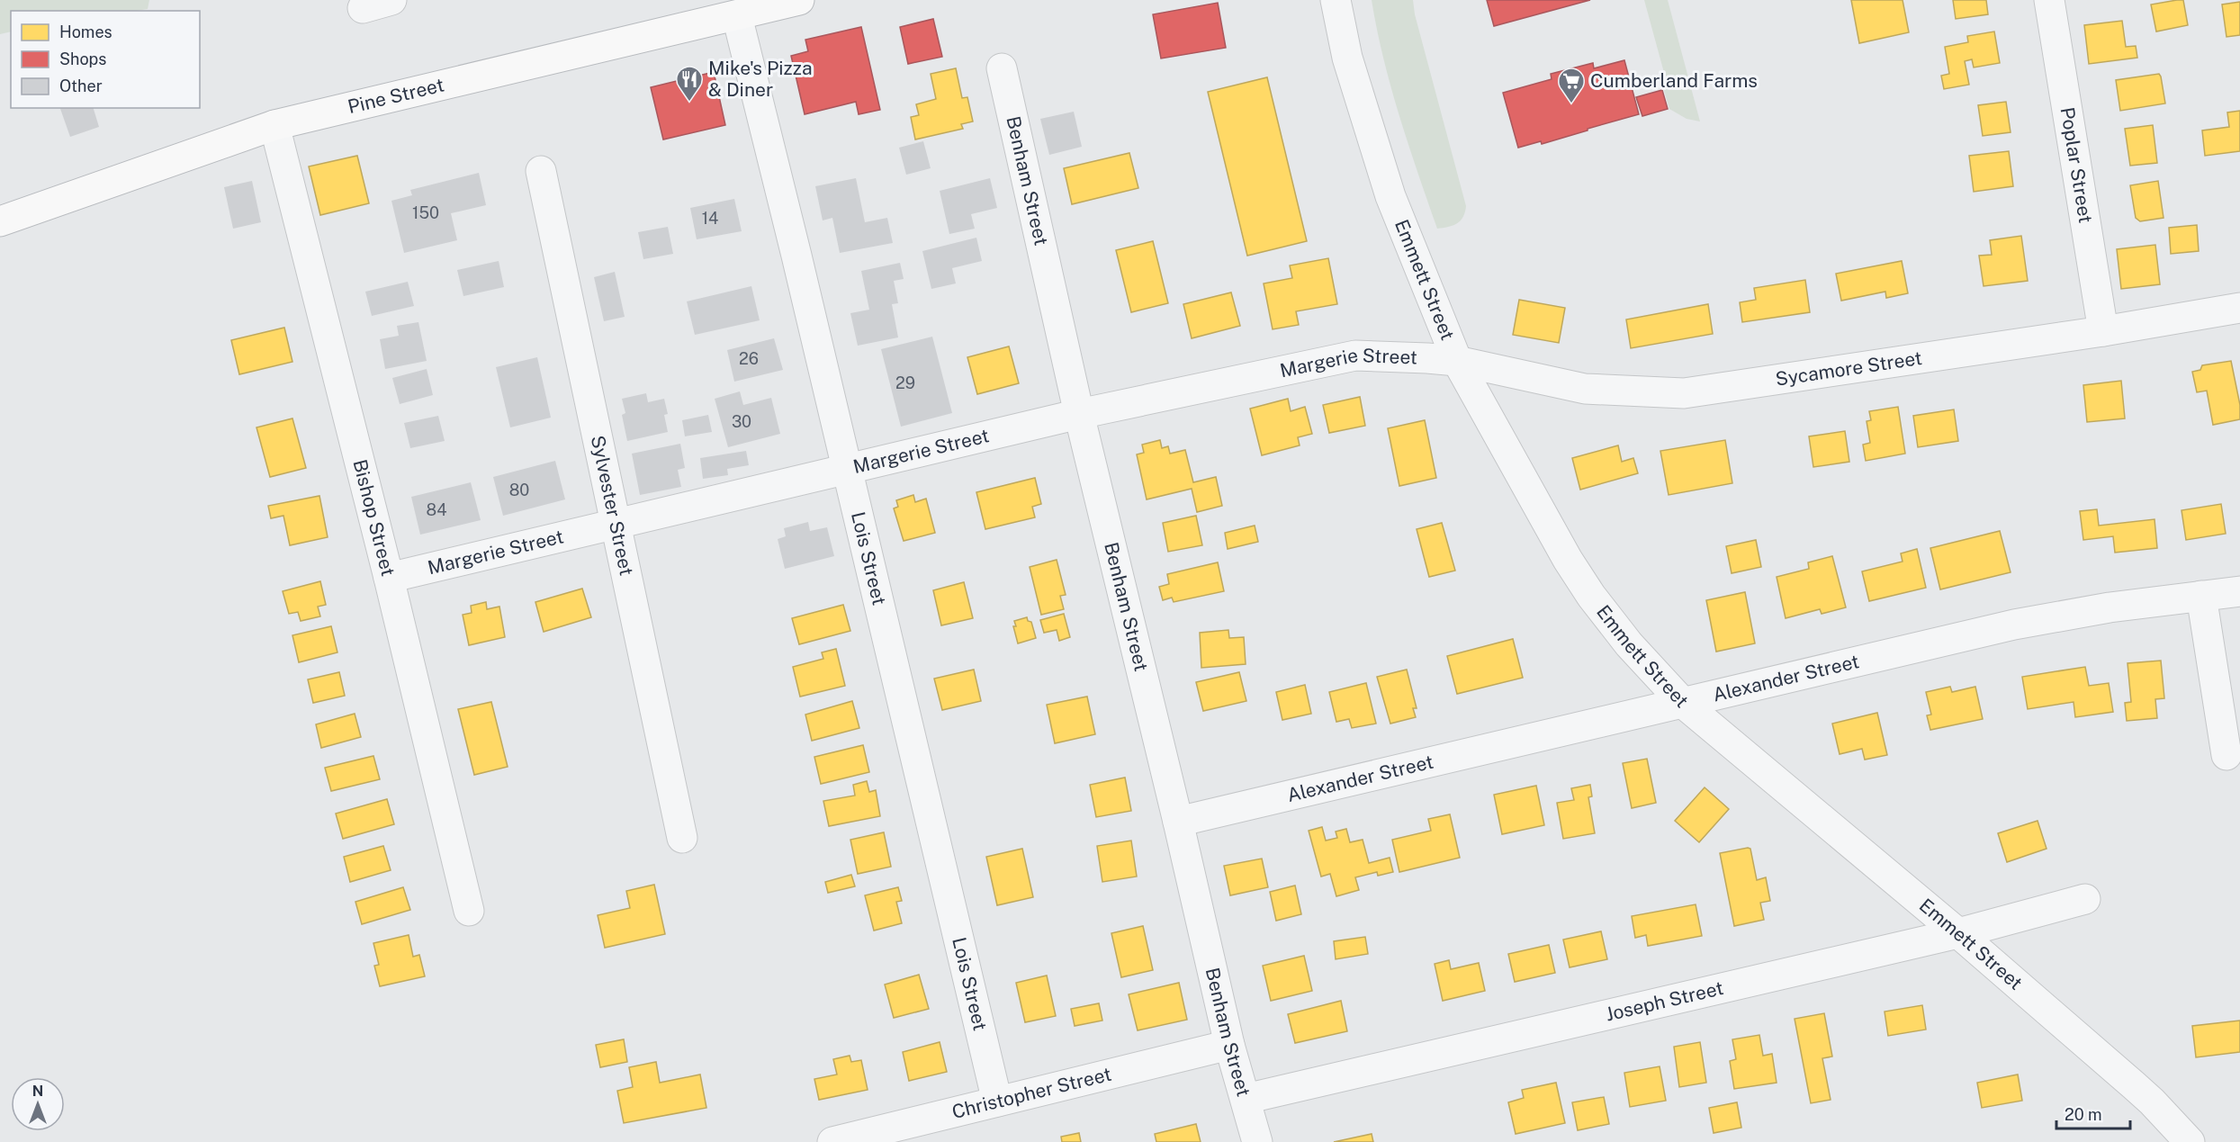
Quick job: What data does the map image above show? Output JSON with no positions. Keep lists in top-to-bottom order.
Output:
{
  "streets": {
    "highway": ["Pine Street"],
    "street": [
      "Poplar Street",
      "Benham Street",
      "Emmett Street",
      "Margerie Street",
      "Sycamore Street",
      "Sylvester Street",
      "Bishop Street",
      "Lois Street",
      "Alexander Street",
      "Joseph Street",
      "Christopher Street"
    ]
  },
  "crossings": [
    ["Pine Street", "Bishop Street"],
    ["Pine Street", "Lois Street"],
    ["Poplar Street", "Sycamore Street"],
    ["Benham Street", "Margerie Street"],
    ["Benham Street", "Alexander Street"],
    ["Benham Street", "Joseph Street"],
    ["Benham Street", "Christopher Street"],
    ["Emmett Street", "Margerie Street"],
    ["Emmett Street", "Sycamore Street"],
    ["Emmett Street", "Alexander Street"],
    ["Emmett Street", "Joseph Street"],
    ["Margerie Street", "Sycamore Street"],
    ["Margerie Street", "Sylvester Street"],
    ["Margerie Street", "Bishop Street"],
    ["Margerie Street", "Lois Street"],
    ["Lois Street", "Christopher Street"]
  ],
  "places": {
    "restaurant": ["Mike's Pizza & Diner"],
    "supermarket": ["Cumberland Farms"]
  },
  "house_numbers": [
    "150",
    "14",
    "26",
    "29",
    "30",
    "80",
    "84"
  ],
  "legend": ["Homes", "Shops", "Other"],
  "scale_bar": "20 m",
  "north": "top"
}
